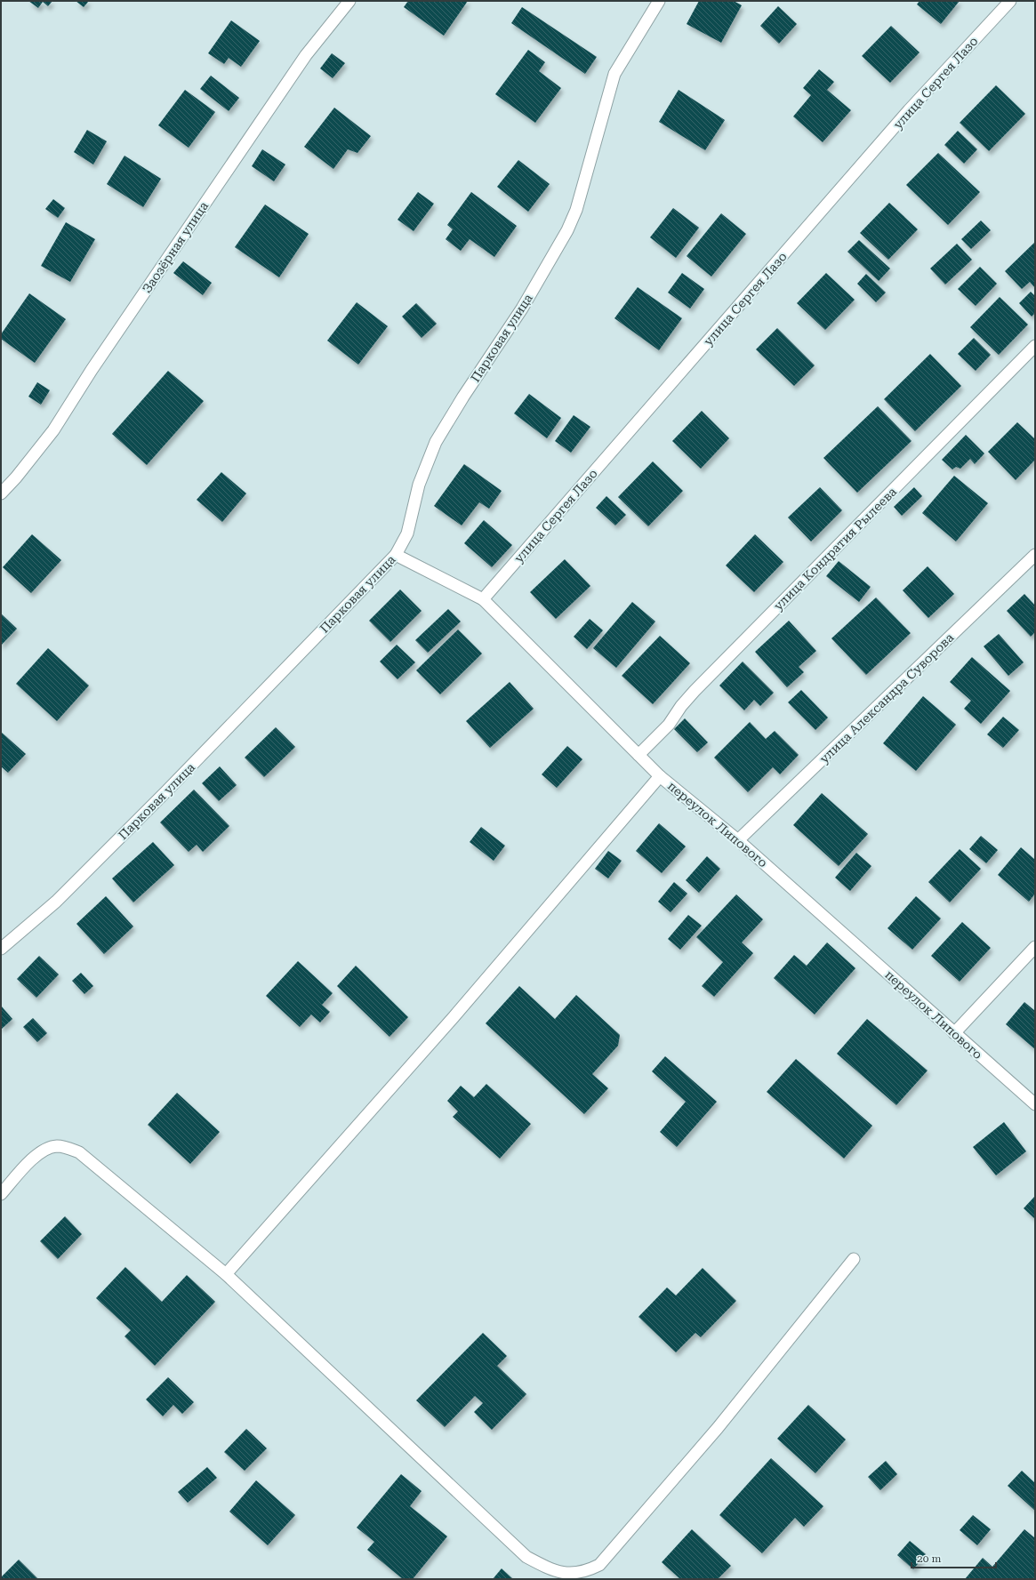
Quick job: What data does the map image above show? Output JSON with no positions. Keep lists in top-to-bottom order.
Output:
{
  "streets": {
    "lane": [
      "улица Сергея Лазо",
      "Заозёрная улица",
      "Парковая улица",
      "улица Кондратия Рылеева",
      "улица Александра Суворова",
      "переулок Липового"
    ]
  },
  "crossings": [
    ["улица Сергея Лазо", "переулок Липового"],
    ["Парковая улица", "переулок Липового"],
    ["улица Кондратия Рылеева", "переулок Липового"],
    ["улица Александра Суворова", "переулок Липового"]
  ],
  "scale_bar": "20 m"
}
